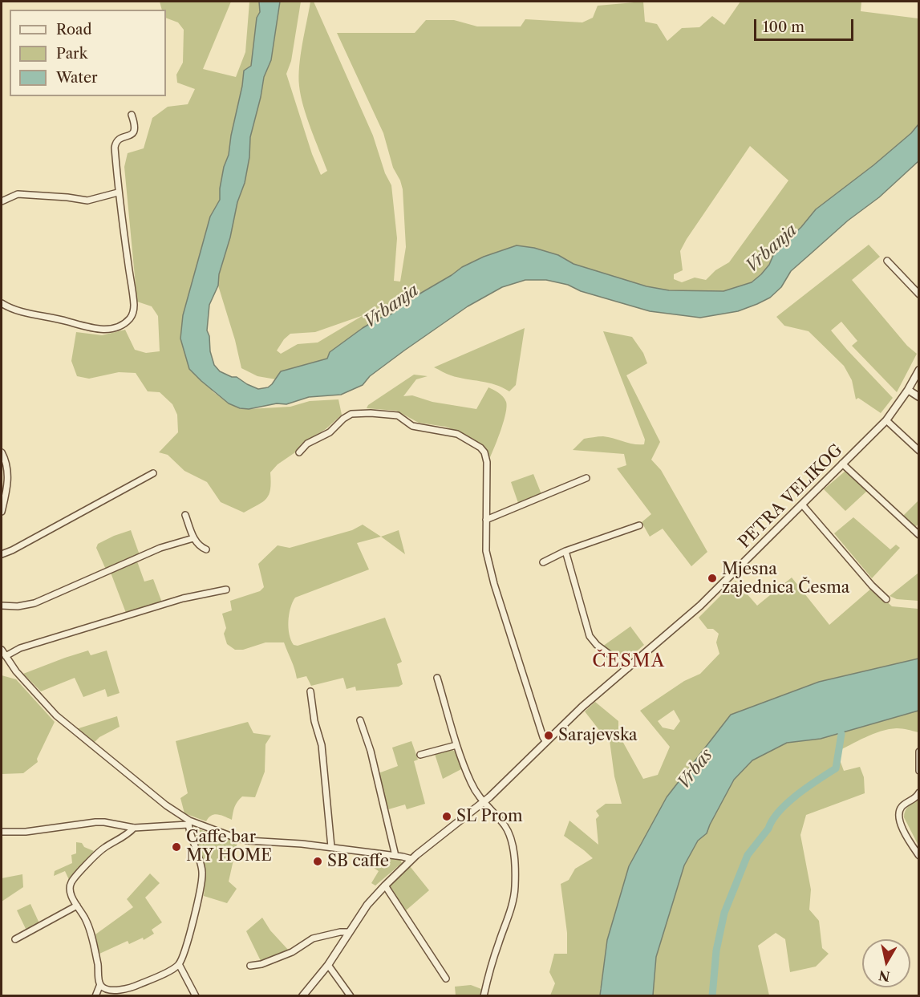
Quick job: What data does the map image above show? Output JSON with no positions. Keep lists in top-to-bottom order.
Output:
{
  "streets": {
    "street": ["PETRA VELIKOG"]
  },
  "districts": ["ČESMA"],
  "water": ["Vrbanja", "Vrbas"],
  "places": [
    "Mjesna zajednica Česma",
    "Sarajevska",
    "SL Prom",
    "Caffe bar MY HOME",
    "SB caffe"
  ],
  "legend": ["Road", "Park", "Water"],
  "scale_bar": "100 m",
  "north": "bottom"
}
